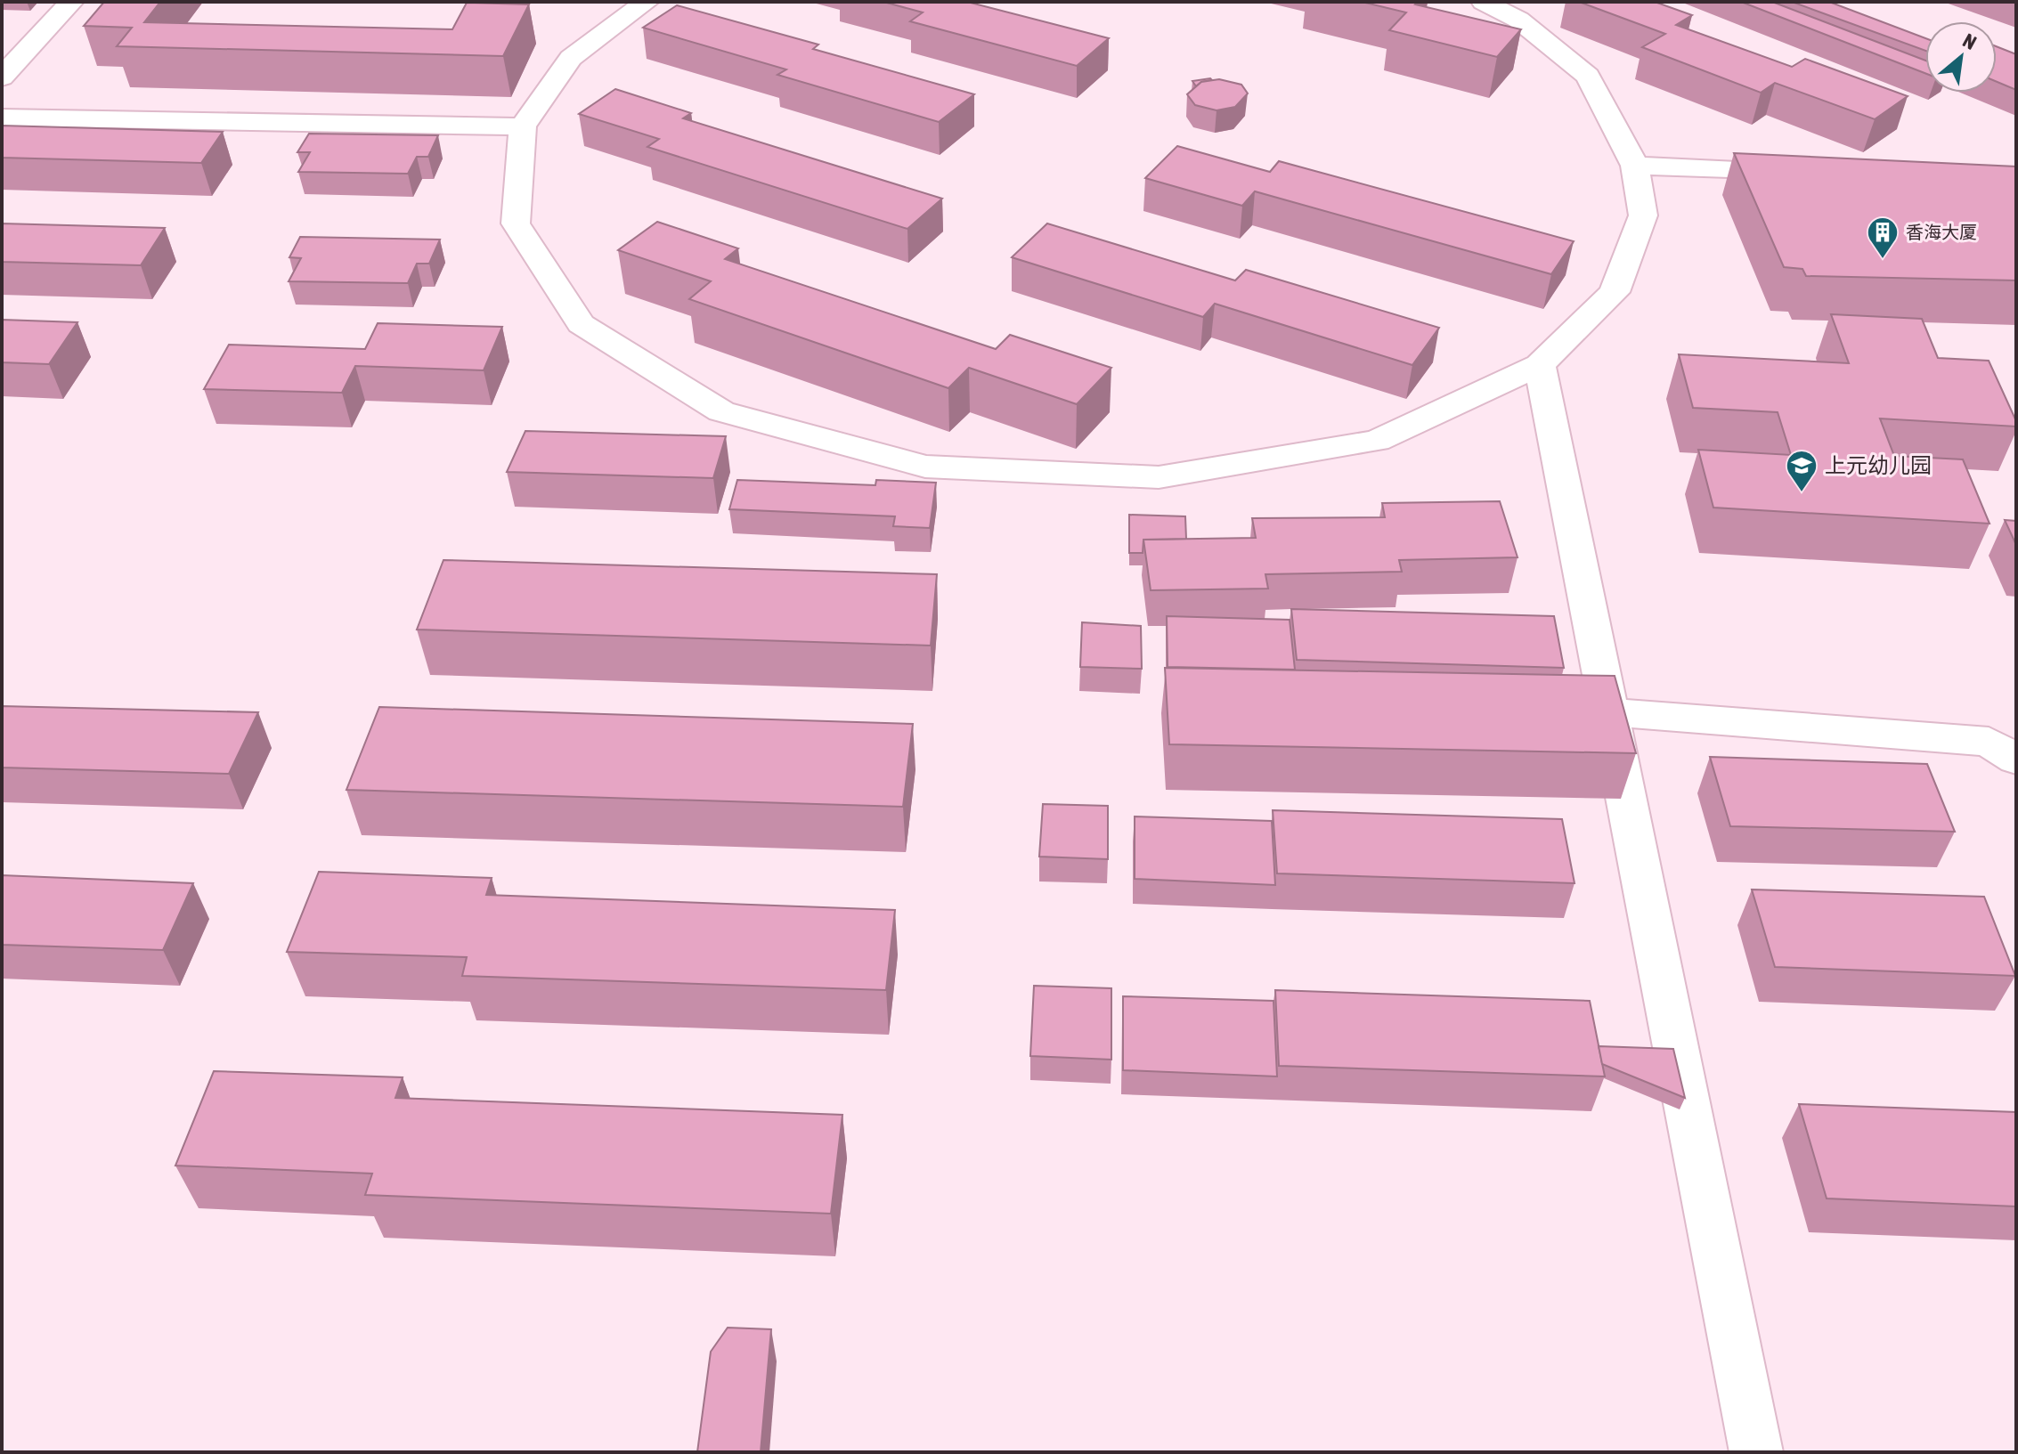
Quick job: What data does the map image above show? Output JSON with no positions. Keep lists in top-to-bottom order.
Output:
{
  "places": {
    "building": ["香海大厦"],
    "school or university": ["上元幼儿园"]
  },
  "north": "top right"
}
